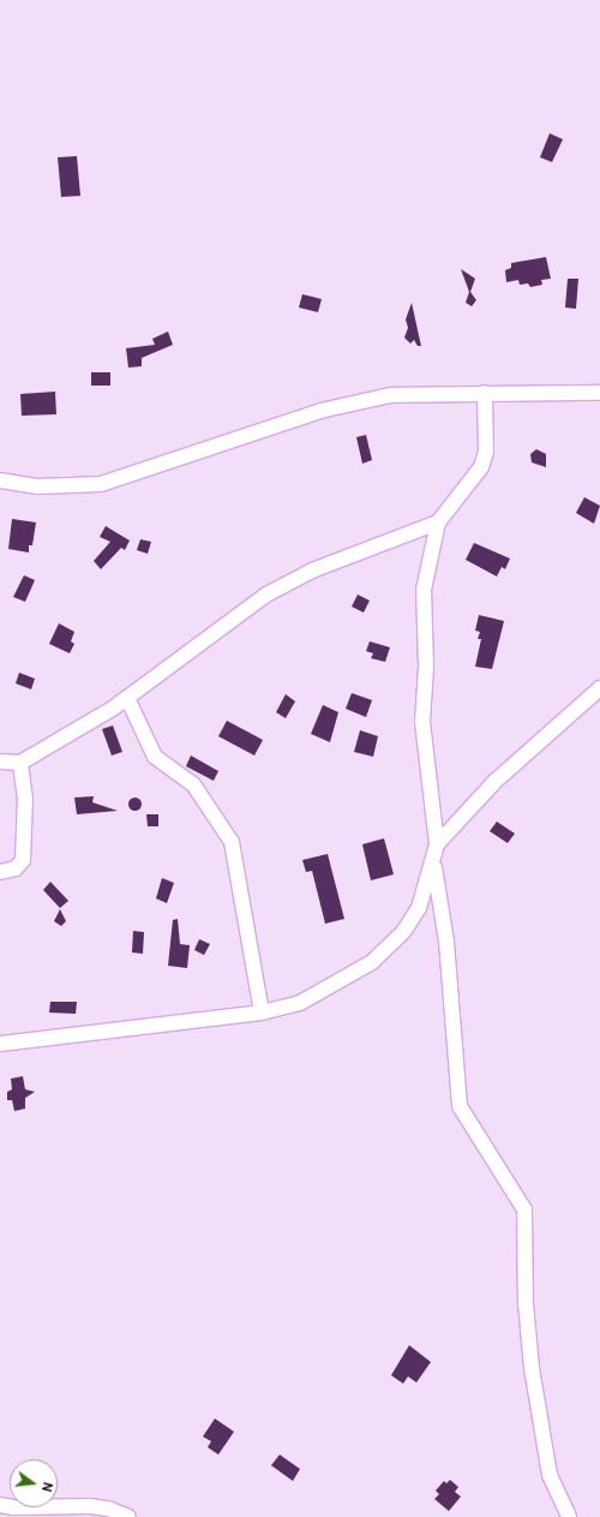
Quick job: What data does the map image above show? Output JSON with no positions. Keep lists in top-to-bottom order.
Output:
{
  "north": "right"
}
